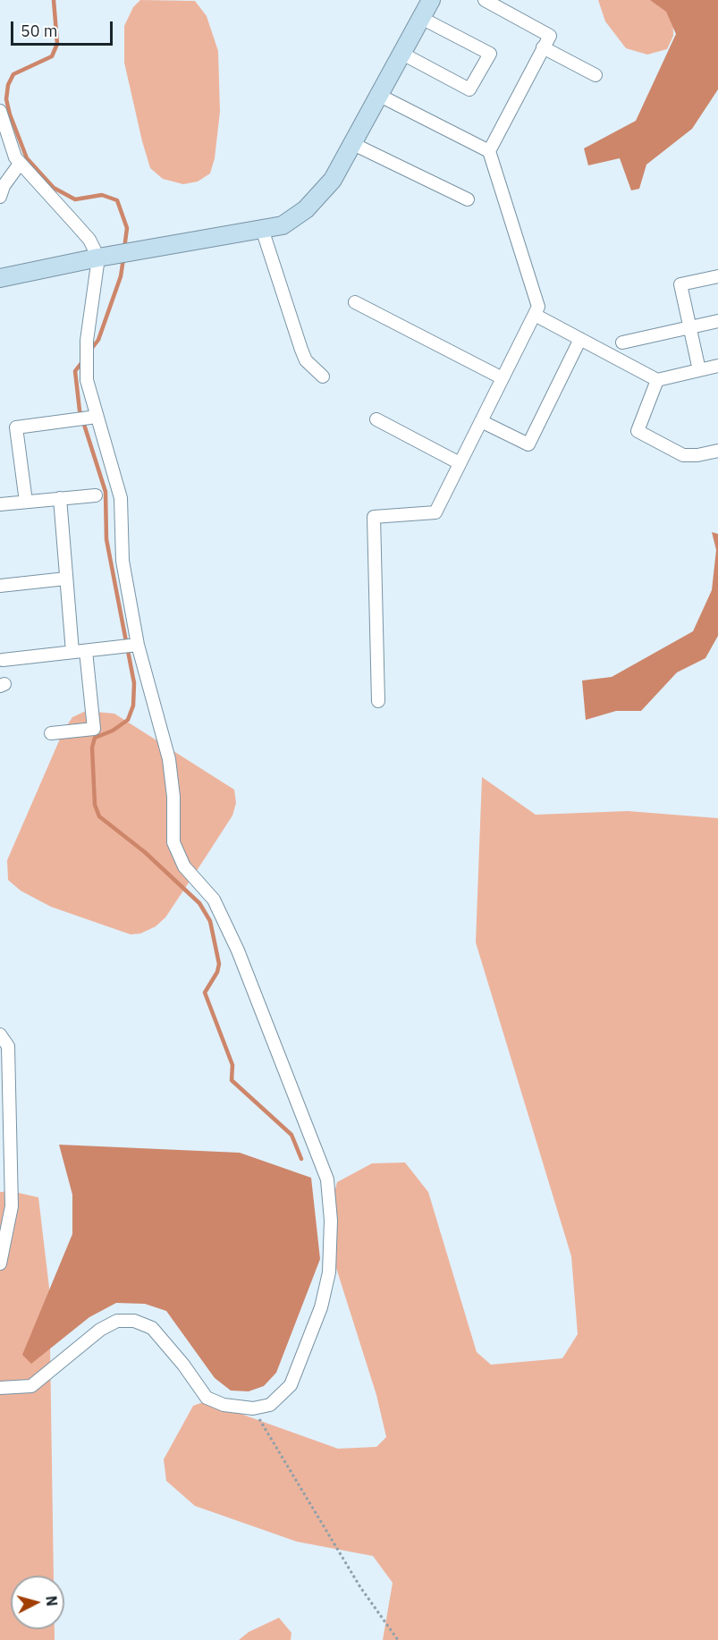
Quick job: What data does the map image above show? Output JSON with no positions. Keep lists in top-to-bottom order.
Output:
{
  "scale_bar": "50 m",
  "north": "right"
}
